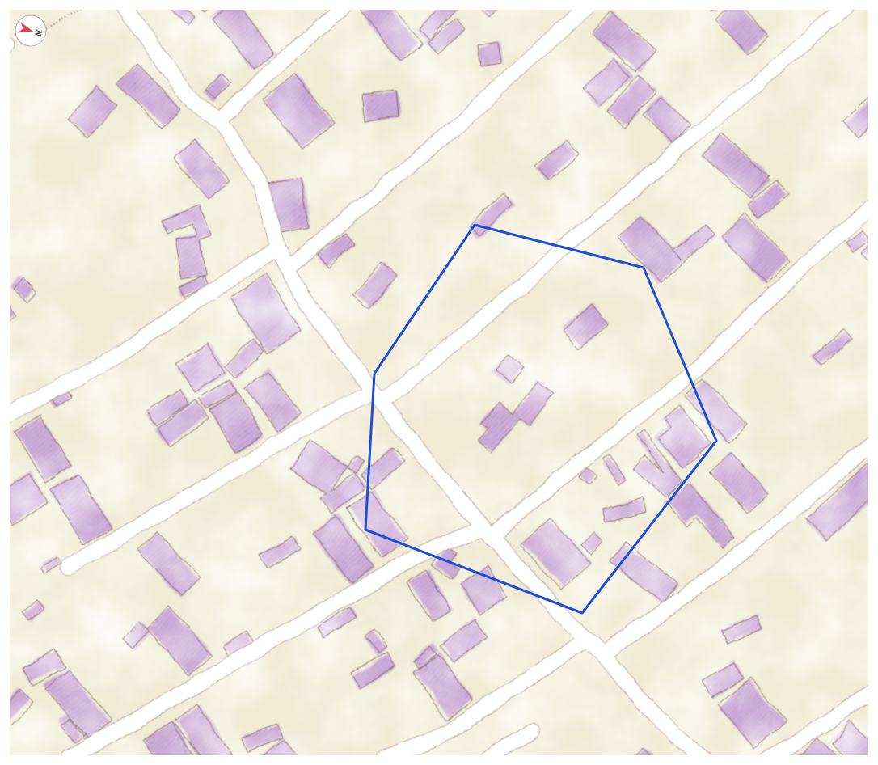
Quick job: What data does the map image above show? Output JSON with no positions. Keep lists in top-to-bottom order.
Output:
{
  "north": "right"
}
